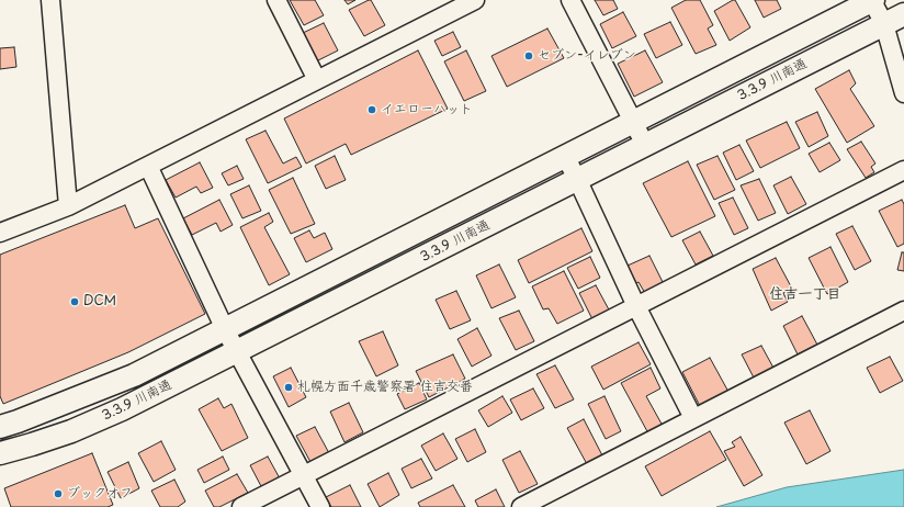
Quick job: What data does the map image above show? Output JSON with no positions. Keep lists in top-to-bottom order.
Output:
{
  "streets": {
    "street": ["3.3.9 川南通"]
  },
  "districts": ["住吉一丁目"],
  "places": [
    "セブン-イレブン",
    "イエローハット",
    "DCM",
    "札幌方面千歳警察署 住吉交番",
    "ブックオフ"
  ]
}
